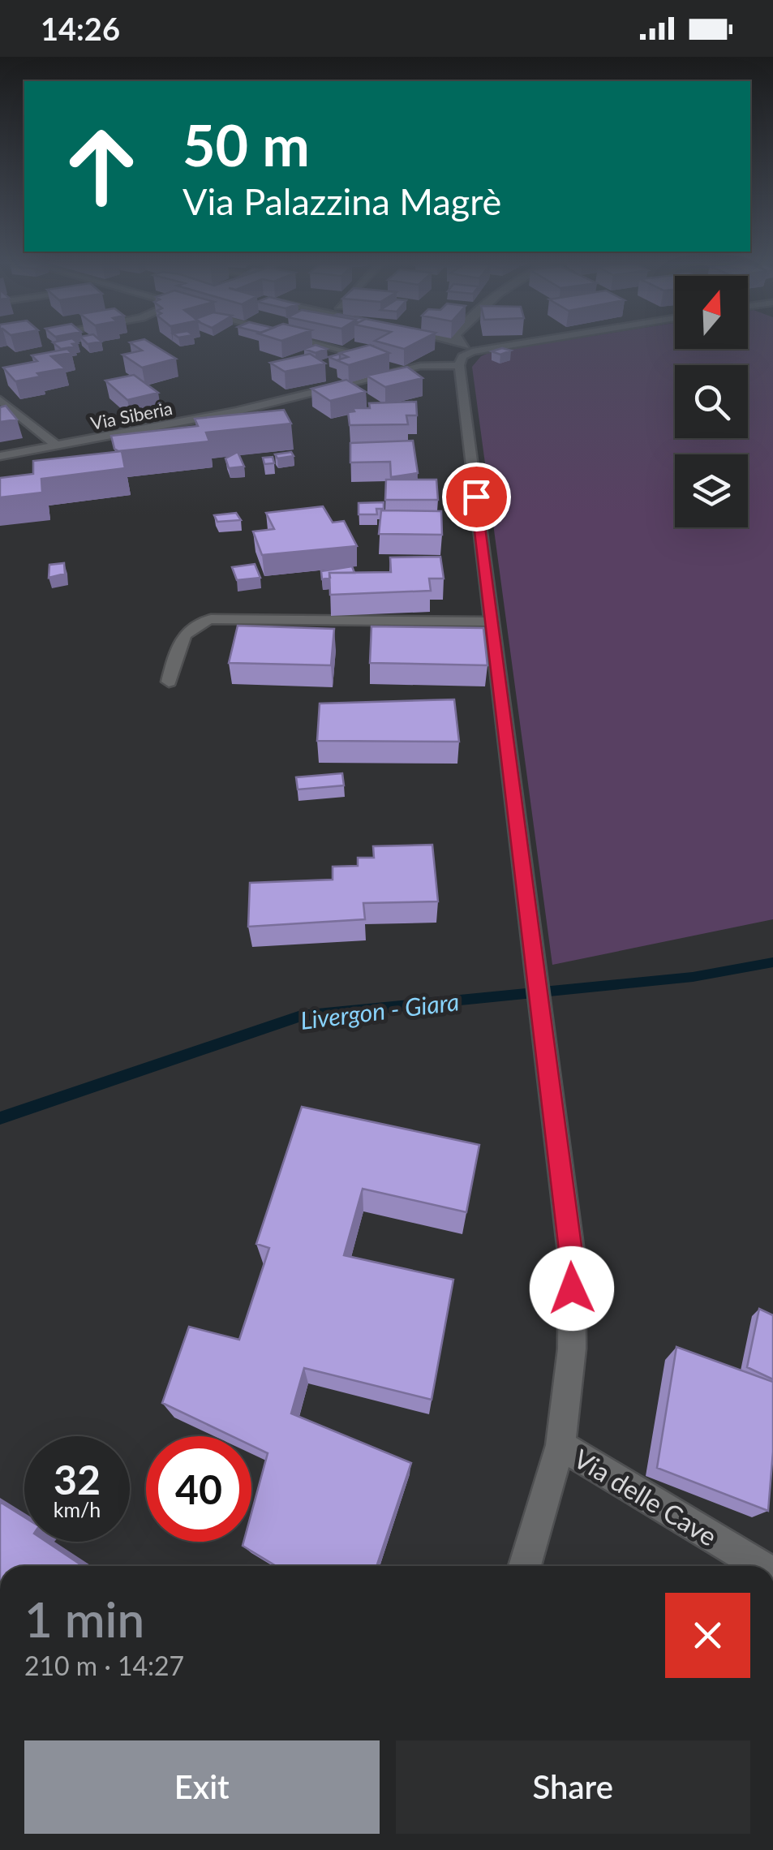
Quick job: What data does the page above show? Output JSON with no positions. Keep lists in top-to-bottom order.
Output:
{
  "streets": {
    "street": ["Via Siberia", "Via delle Cave"]
  },
  "water": ["Livergon - Giara"],
  "north": "top",
  "page": {
    "status": "14:26",
    "turn": ["50 m", "Via Palazzina Magrè"],
    "speed": "32 km/h",
    "limit": "40",
    "heading": ["1 min", "210 m · 14:27"],
    "buttons": ["Exit", "Share"]
  }
}
